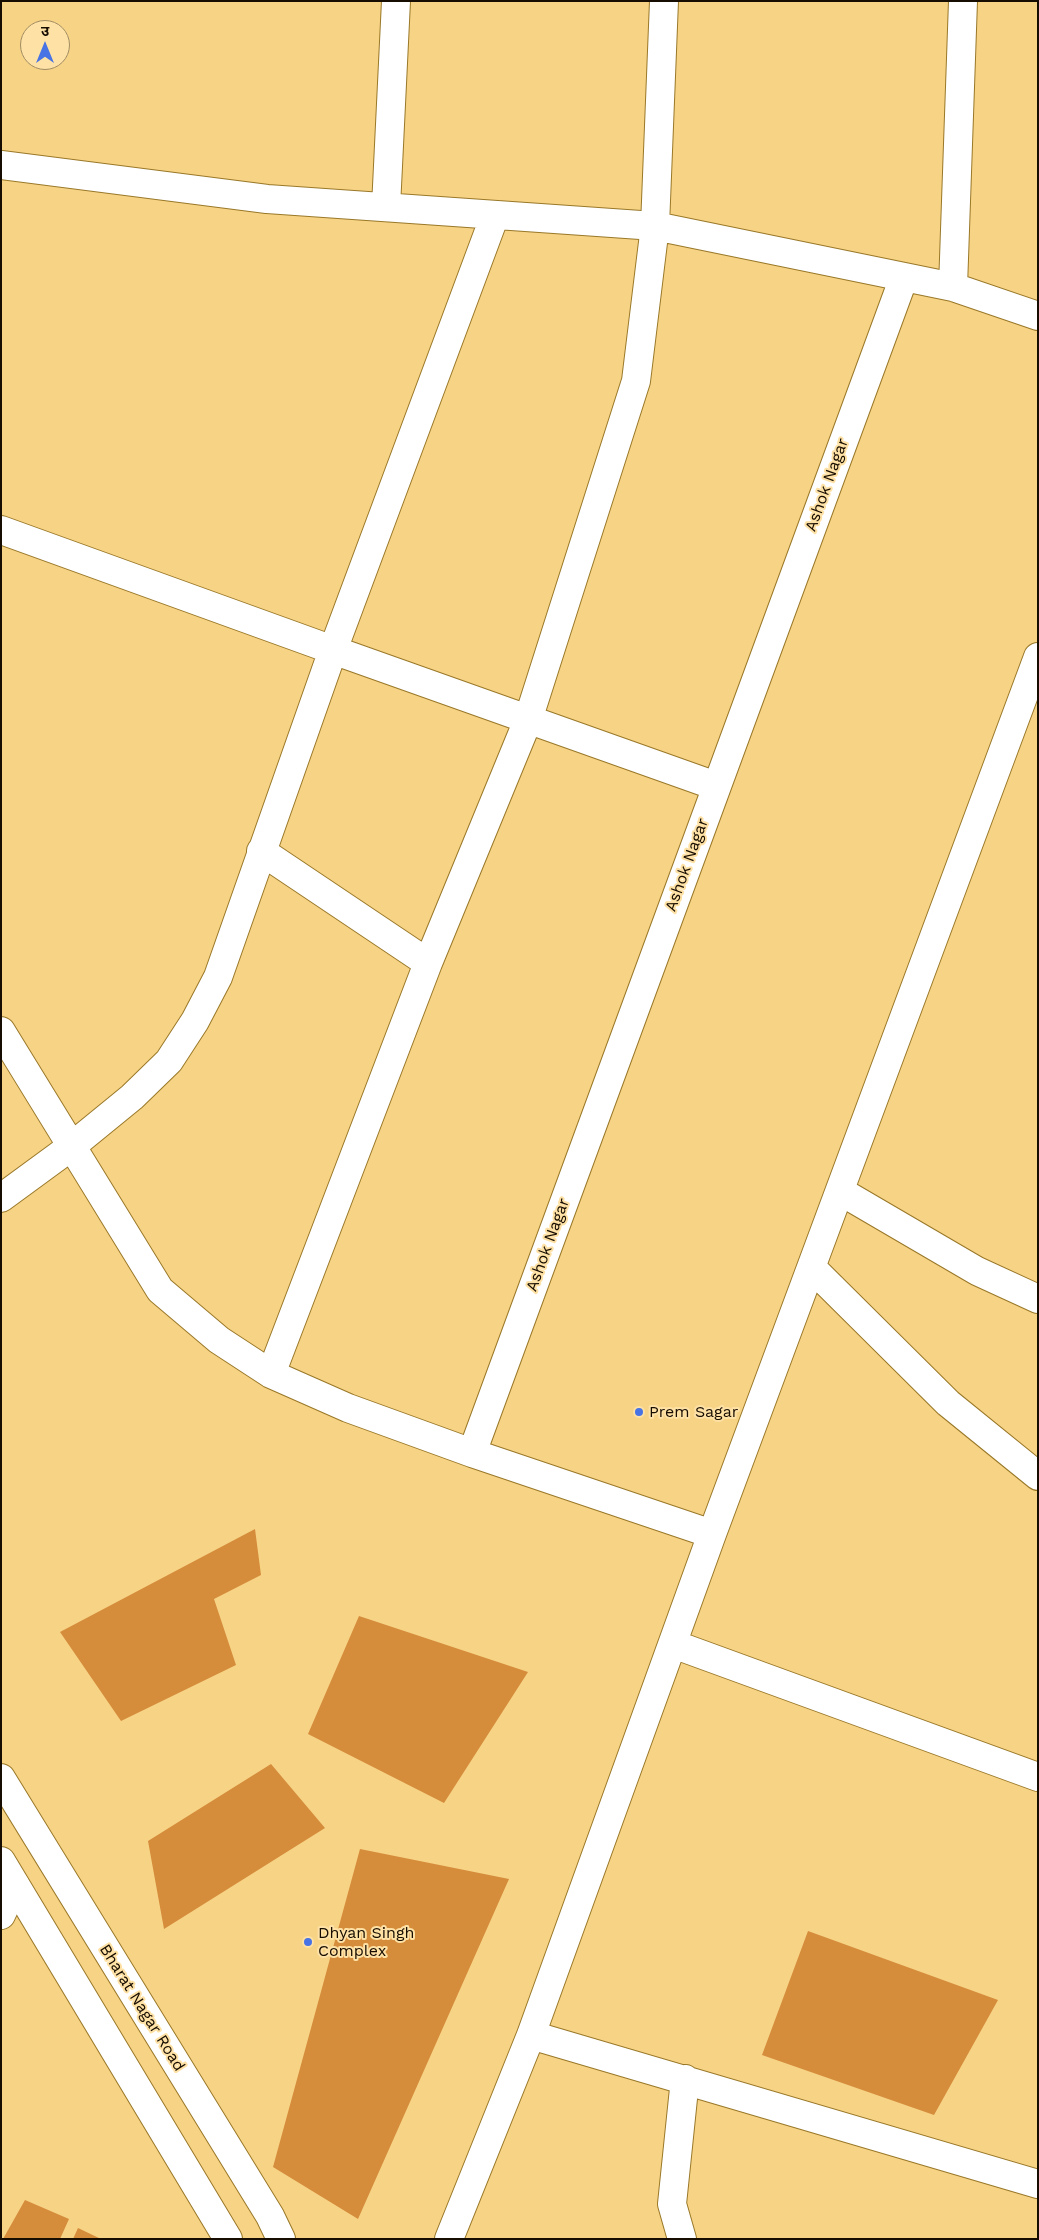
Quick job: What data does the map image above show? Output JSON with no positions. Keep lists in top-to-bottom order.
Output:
{
  "streets": {
    "street": ["Ashok Nagar", "Bharat Nagar Road"]
  },
  "places": ["Prem Sagar", "Dhyan Singh Complex"],
  "north": "top"
}
